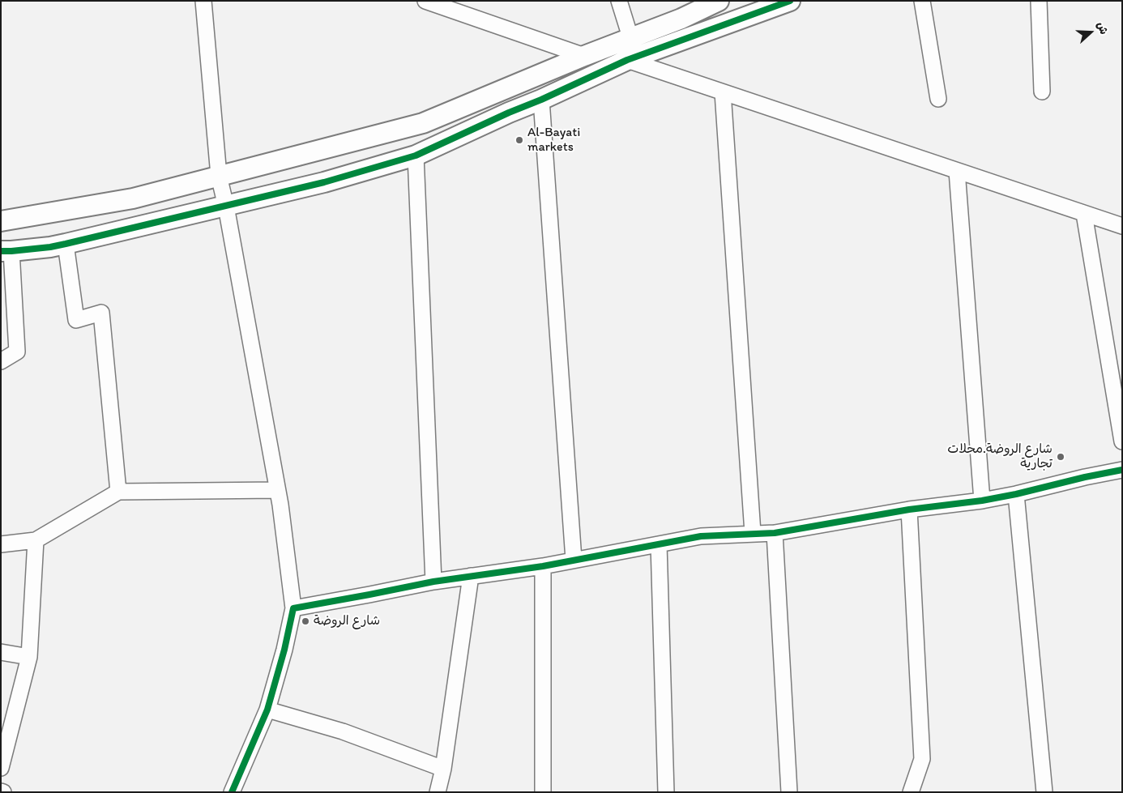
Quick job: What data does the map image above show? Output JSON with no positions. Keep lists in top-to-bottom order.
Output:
{
  "places": ["Al-Bayati markets", "شارع الروضة.محلات تجارية", "شارع الروضة"],
  "north": "right"
}
